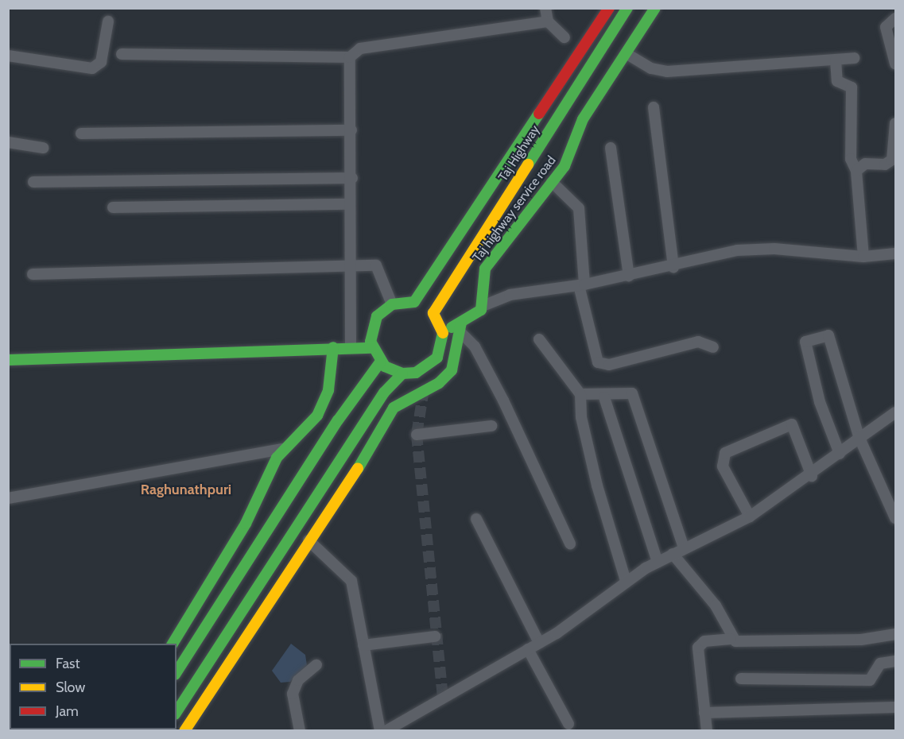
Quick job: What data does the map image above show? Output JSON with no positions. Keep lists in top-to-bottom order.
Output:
{
  "streets": {
    "main road": ["Taj Highway", "Taj highway service road"]
  },
  "districts": ["Raghunathpuri"],
  "legend": ["Fast", "Slow", "Jam"]
}
